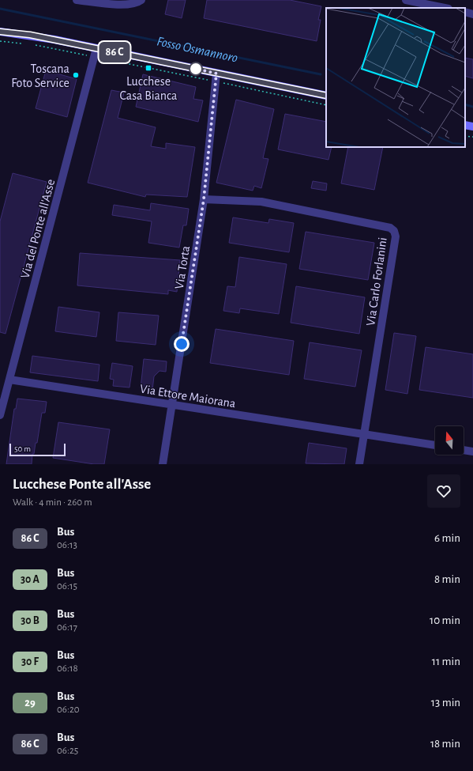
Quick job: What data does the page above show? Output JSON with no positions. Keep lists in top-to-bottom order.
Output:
{
  "streets": {
    "street": [
      "Via del Ponte all'Asse",
      "Via Torta",
      "Via Carlo Forlanini",
      "Via Ettore Maiorana"
    ]
  },
  "crossings": [
    ["Via del Ponte all'Asse", "Via Ettore Maiorana"],
    ["Via Torta", "Via Carlo Forlanini"],
    ["Via Torta", "Via Ettore Maiorana"],
    ["Via Carlo Forlanini", "Via Ettore Maiorana"]
  ],
  "water": ["Fosso Osmannoro"],
  "places": {
    "transit": ["Lucchese Casa Bianca"],
    "other": ["Toscana Foto Service"]
  },
  "scale_bar": "50 m",
  "north": "top",
  "page": {
    "on_map": "86 C",
    "scale": "50 m",
    "heading": ["Lucchese Ponte all'Asse", "Walk · 4 min · 260 m"],
    "list": [
      {
        "mark": "86 C",
        "name": "Bus",
        "note": "06:13",
        "value": "6 min"
      },
      {
        "mark": "30 A",
        "name": "Bus",
        "note": "06:15",
        "value": "8 min"
      },
      {
        "mark": "30 B",
        "name": "Bus",
        "note": "06:17",
        "value": "10 min"
      },
      {
        "mark": "30 F",
        "name": "Bus",
        "note": "06:18",
        "value": "11 min"
      },
      {
        "mark": "29",
        "name": "Bus",
        "note": "06:20",
        "value": "13 min"
      },
      {
        "mark": "86 C",
        "name": "Bus",
        "note": "06:25",
        "value": "18 min"
      }
    ]
  }
}
